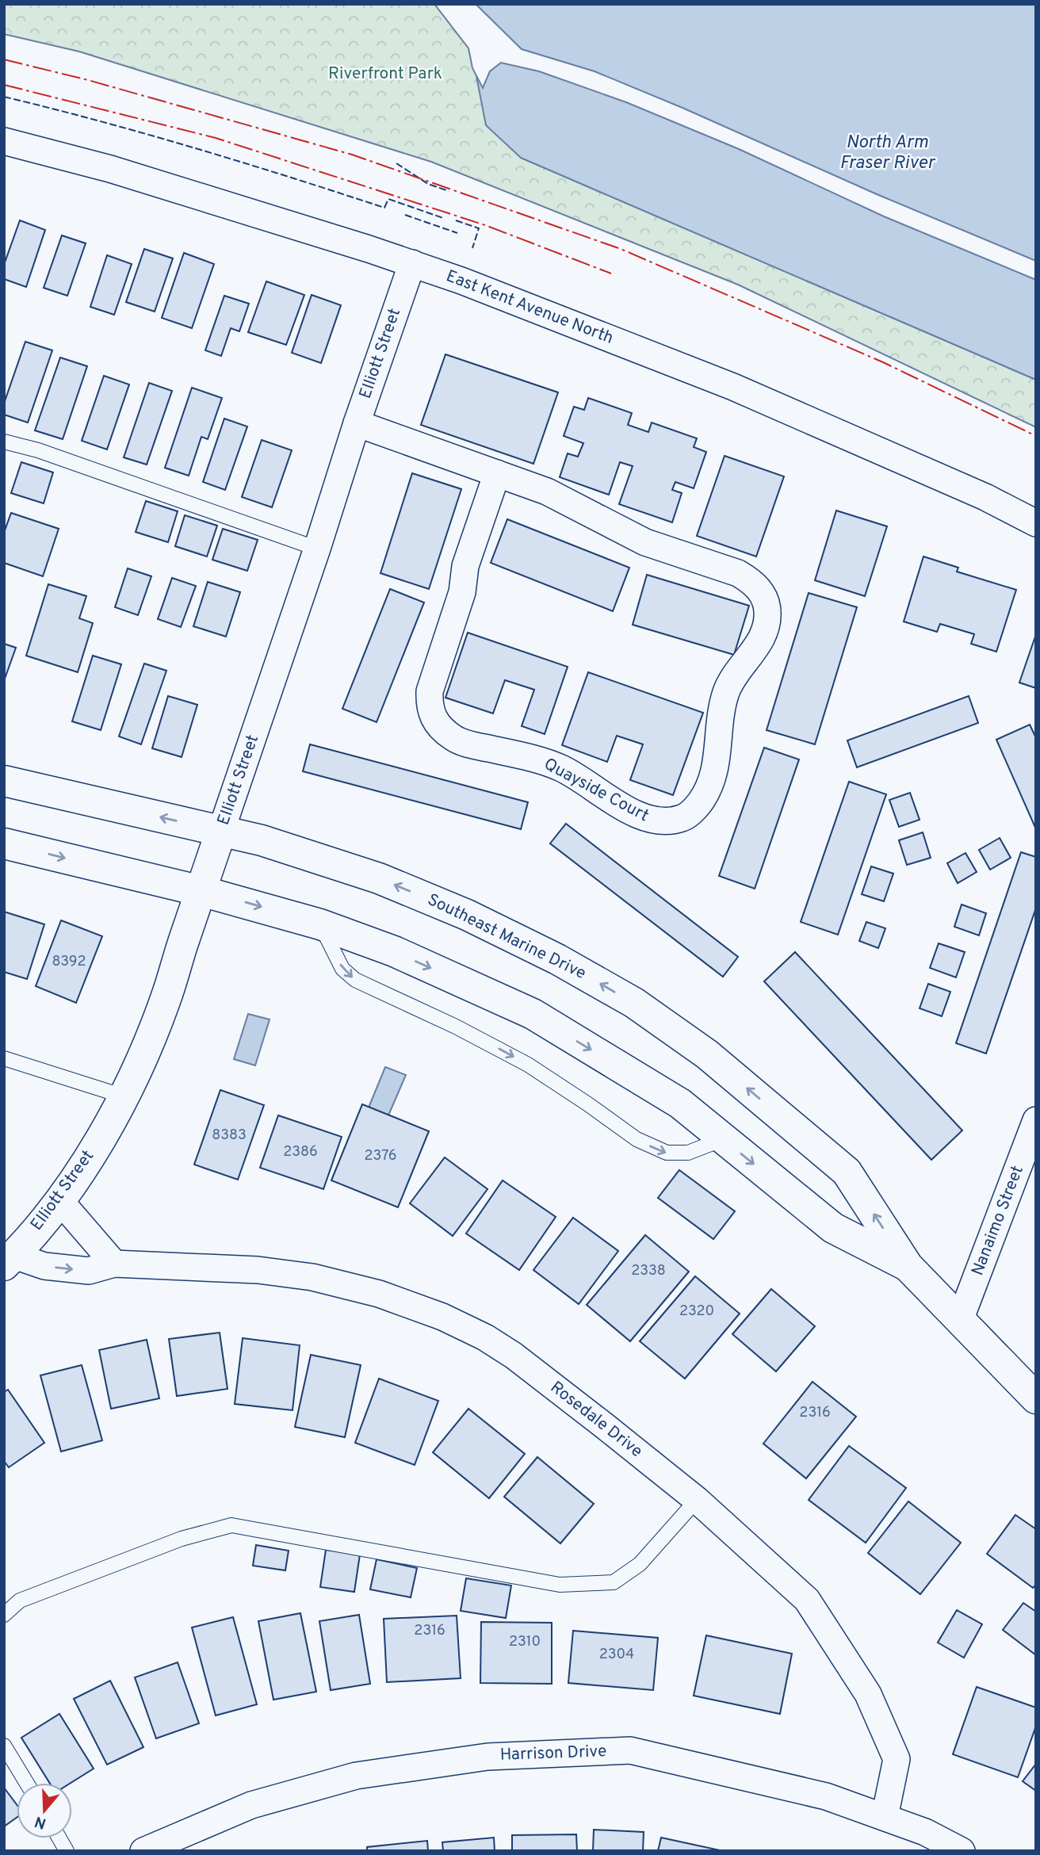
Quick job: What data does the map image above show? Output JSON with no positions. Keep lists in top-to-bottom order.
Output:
{
  "streets": {
    "main road": ["Elliott Street", "Southeast Marine Drive"],
    "street": [
      "East Kent Avenue North",
      "Quayside Court",
      "Nanaimo Street",
      "Rosedale Drive",
      "Harrison Drive"
    ]
  },
  "crossings": [
    ["East Kent Avenue North", "Elliott Street"],
    ["Elliott Street", "Quayside Court"],
    ["Elliott Street", "Southeast Marine Drive"],
    ["Elliott Street", "Rosedale Drive"],
    ["Southeast Marine Drive", "Nanaimo Street"],
    ["Rosedale Drive", "Harrison Drive"]
  ],
  "water": ["North Arm Fraser River"],
  "parks": ["Riverfront Park"],
  "house_numbers": [
    "8392",
    "8383",
    "2386",
    "2376",
    "2338",
    "2320",
    "2316",
    "2316",
    "2310",
    "2304"
  ],
  "north": "bottom"
}
